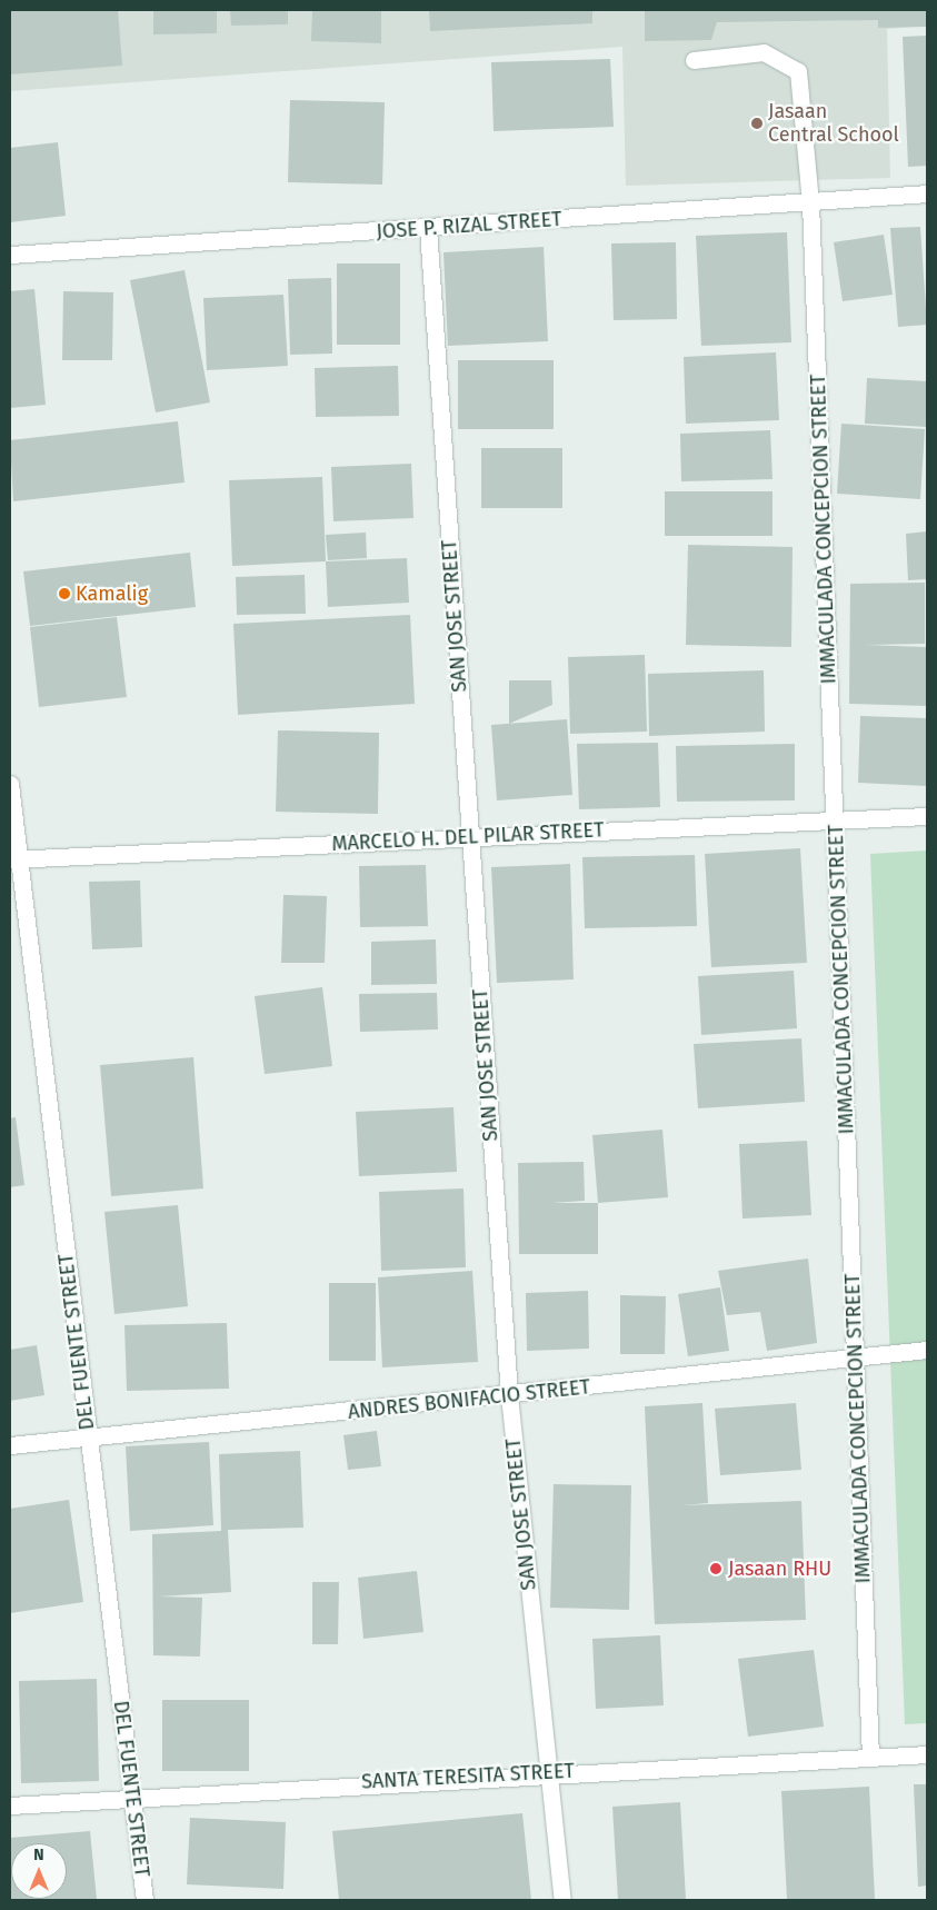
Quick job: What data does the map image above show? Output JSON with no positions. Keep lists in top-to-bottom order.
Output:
{
  "streets": {
    "street": [
      "JOSE P. RIZAL STREET",
      "IMMACULADA CONCEPCION STREET",
      "SAN JOSE STREET",
      "MARCELO H. DEL PILAR STREET",
      "DEL FUENTE STREET",
      "ANDRES BONIFACIO STREET",
      "SANTA TERESITA STREET"
    ]
  },
  "crossings": [
    ["JOSE P. RIZAL STREET", "IMMACULADA CONCEPCION STREET"],
    ["JOSE P. RIZAL STREET", "SAN JOSE STREET"],
    ["IMMACULADA CONCEPCION STREET", "MARCELO H. DEL PILAR STREET"],
    ["IMMACULADA CONCEPCION STREET", "ANDRES BONIFACIO STREET"],
    ["IMMACULADA CONCEPCION STREET", "SANTA TERESITA STREET"],
    ["SAN JOSE STREET", "MARCELO H. DEL PILAR STREET"],
    ["SAN JOSE STREET", "ANDRES BONIFACIO STREET"],
    ["SAN JOSE STREET", "SANTA TERESITA STREET"],
    ["MARCELO H. DEL PILAR STREET", "DEL FUENTE STREET"],
    ["DEL FUENTE STREET", "ANDRES BONIFACIO STREET"],
    ["DEL FUENTE STREET", "SANTA TERESITA STREET"]
  ],
  "places": ["Jasaan Central School", "Kamalig", "Jasaan RHU"],
  "north": "top"
}
